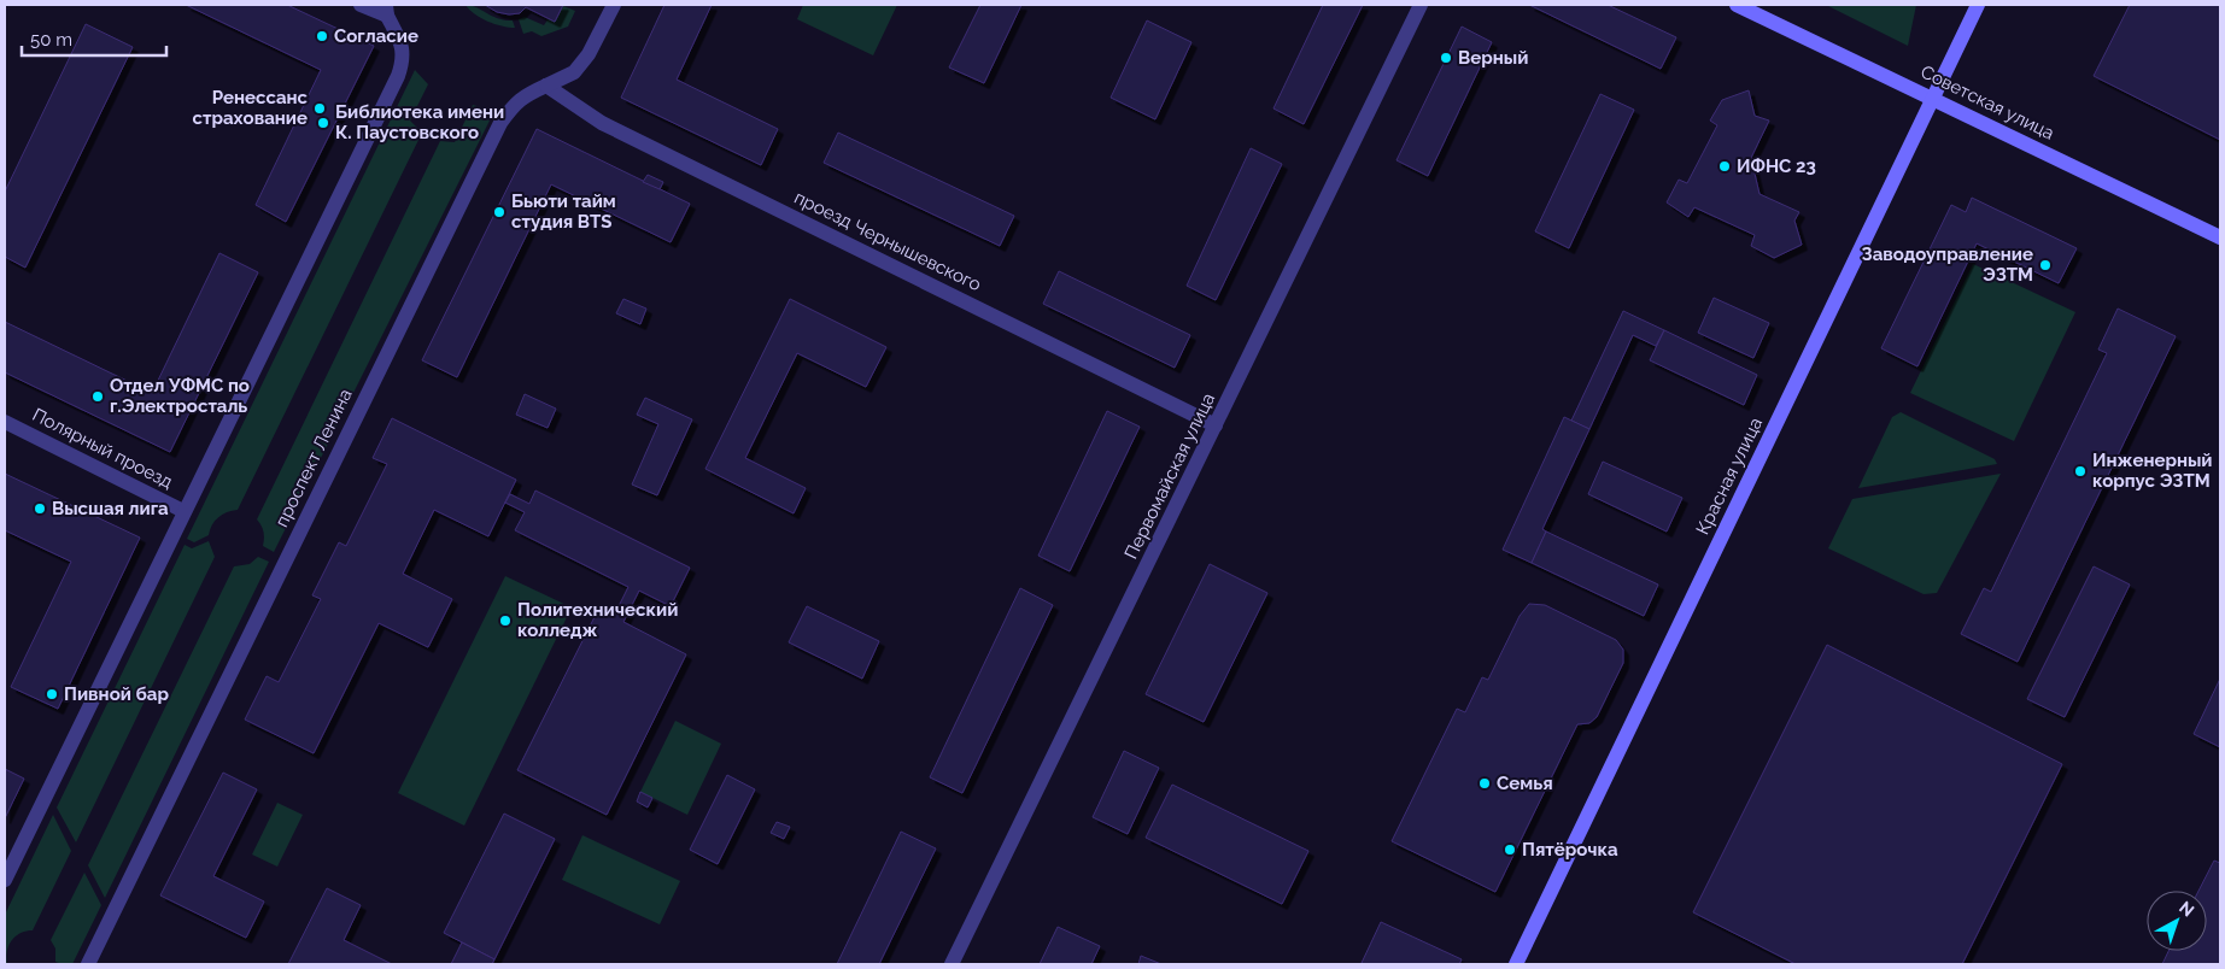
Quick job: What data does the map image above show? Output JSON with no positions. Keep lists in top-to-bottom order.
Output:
{
  "streets": {
    "main road": ["Советская улица", "Красная улица"],
    "street": [
      "проезд Чернышевского",
      "Полярный проезд",
      "проспект Ленина",
      "Первомайская улица"
    ]
  },
  "crossings": [
    ["Советская улица", "Красная улица"],
    ["проезд Чернышевского", "проспект Ленина"],
    ["проезд Чернышевского", "Первомайская улица"]
  ],
  "places": [
    "Согласие",
    "Верный",
    "Ренессанс страхование",
    "Библиотека имени К. Паустовского",
    "ИФНС 23",
    "Бьюти тайм студия BTS",
    "Заводоуправление ЭЗТМ",
    "Отдел УФМС по г.Электросталь",
    "Инженерный корпус ЭЗТМ",
    "Высшая лига",
    "Политехнический колледж",
    "Пивной бар",
    "Семья",
    "Пятёрочка"
  ],
  "scale_bar": "50 m",
  "north": "top right"
}
